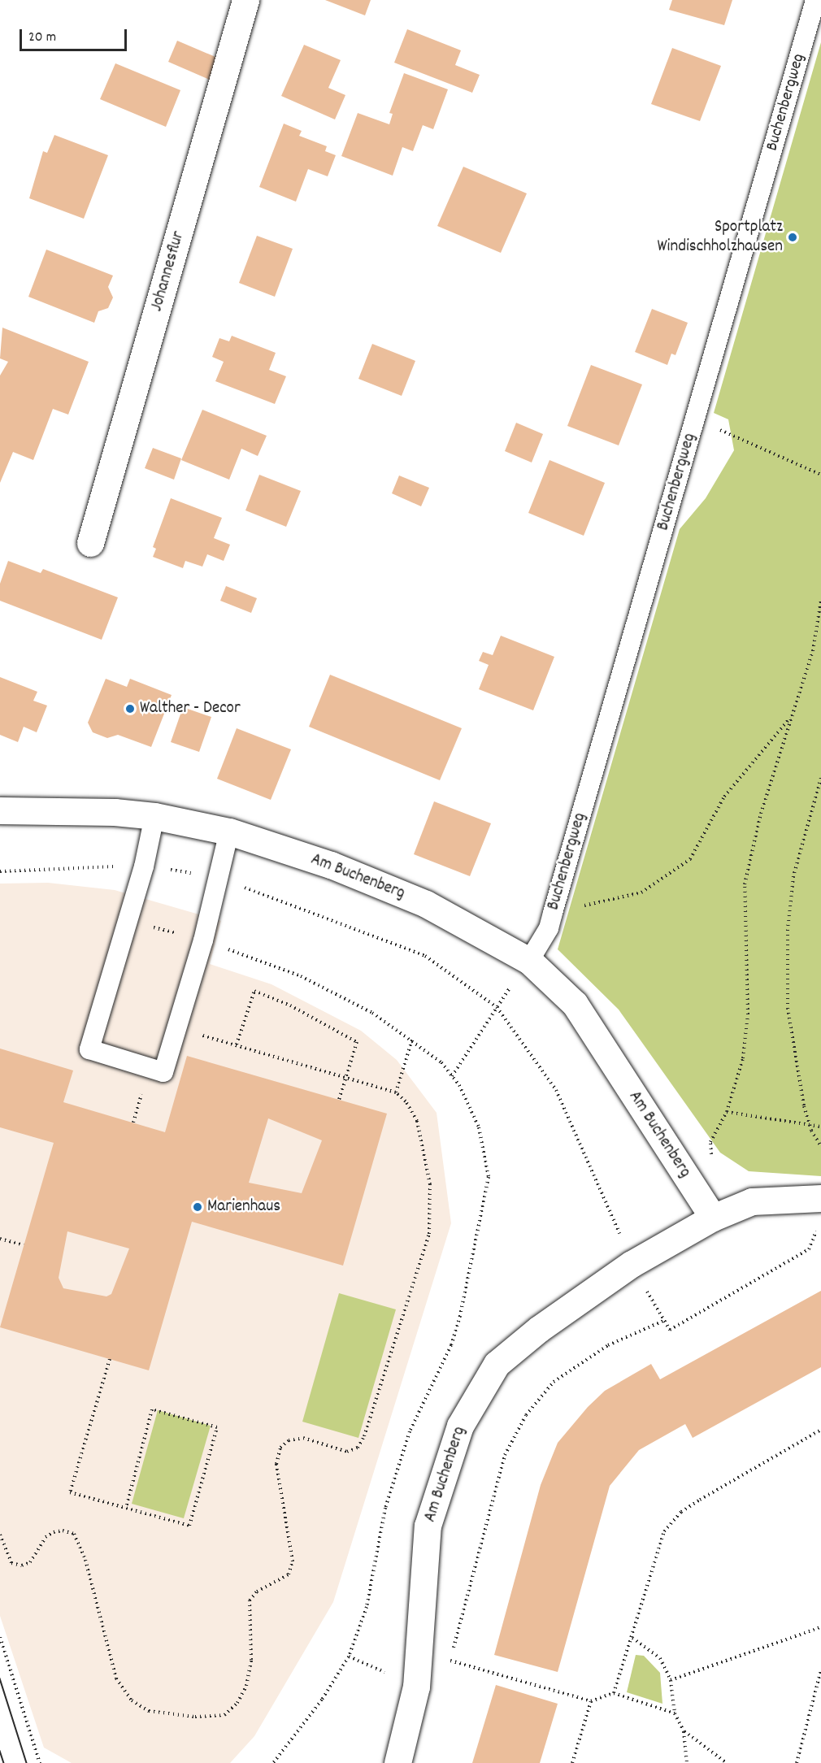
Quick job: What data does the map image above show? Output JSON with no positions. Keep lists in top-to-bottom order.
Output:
{
  "streets": {
    "street": ["Johannesflur", "Am Buchenberg"],
    "lane": ["Buchenbergweg"]
  },
  "crossings": [
    ["Buchenbergweg", "Am Buchenberg"]
  ],
  "places": ["Sportplatz Windischholzhausen", "Walther - Decor", "Marienhaus"],
  "scale_bar": "20 m"
}
